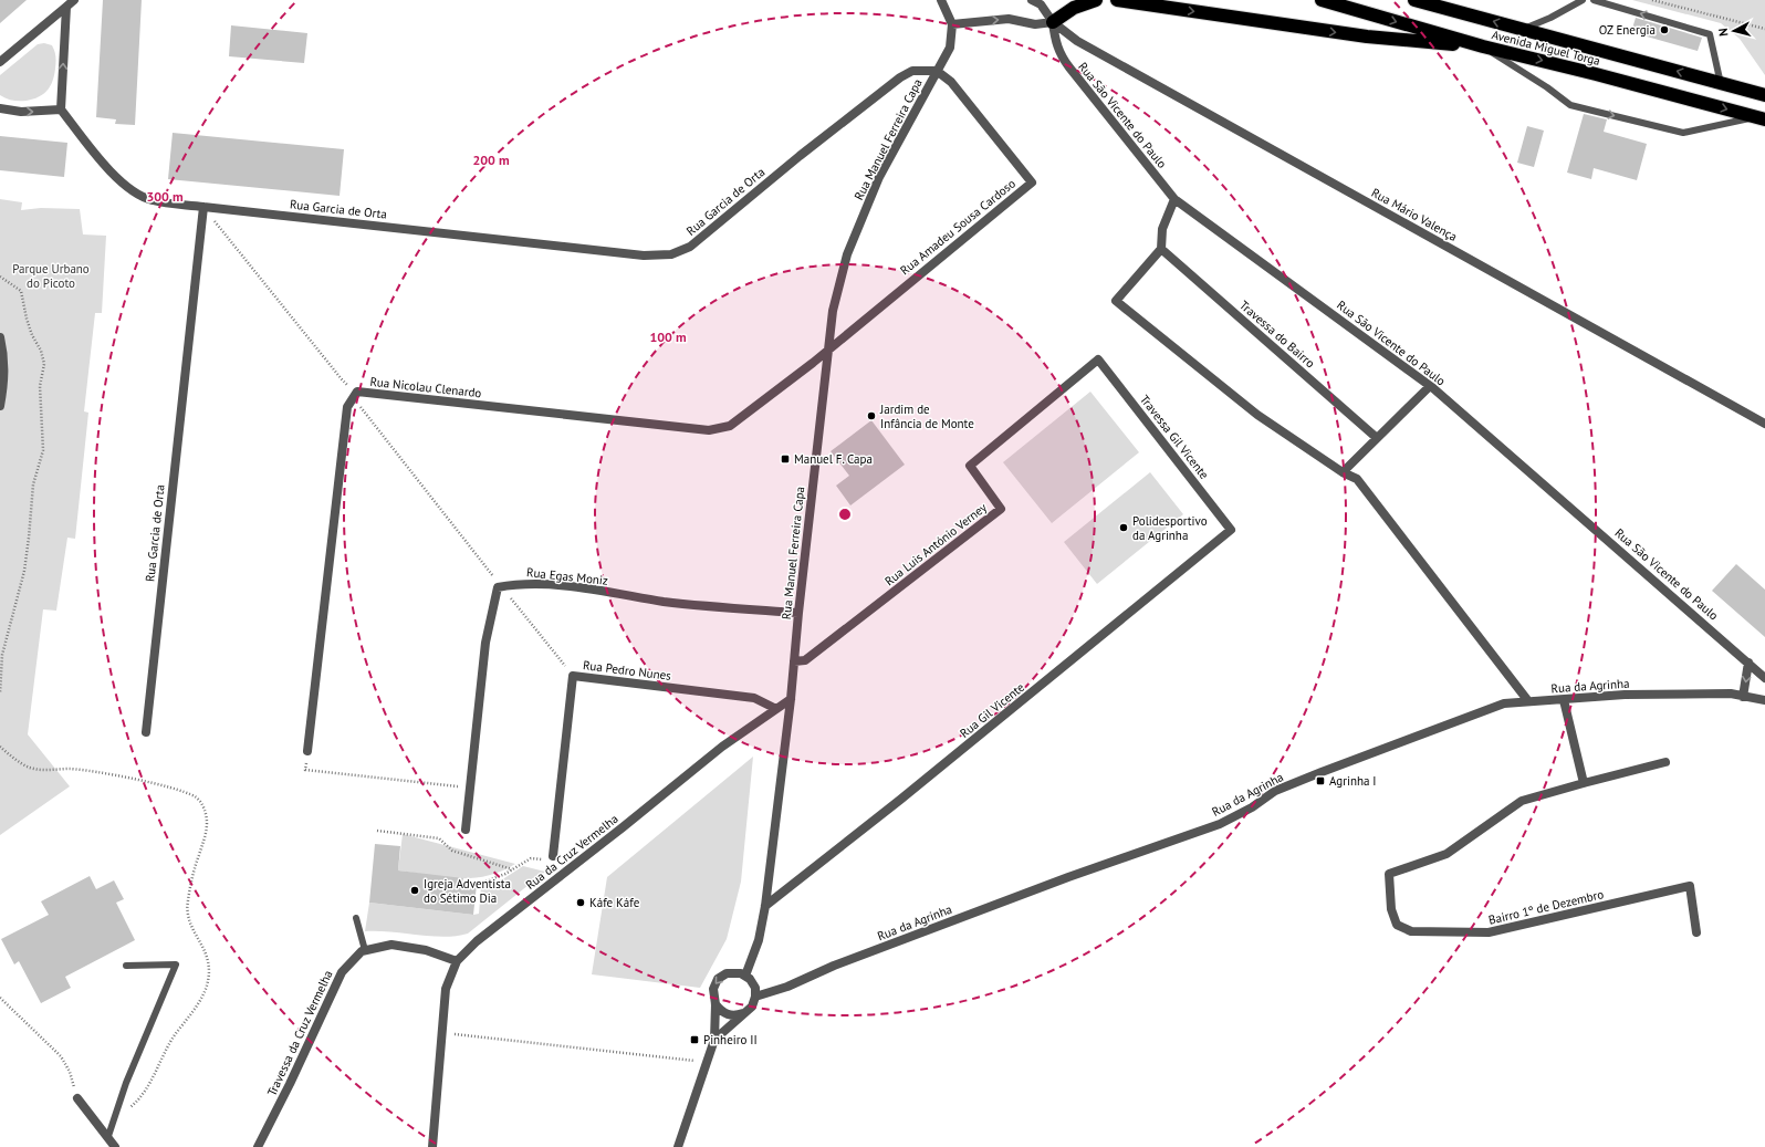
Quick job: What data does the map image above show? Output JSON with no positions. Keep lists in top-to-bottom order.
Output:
{
  "streets": {
    "highway": ["Avenida Miguel Torga"],
    "street": [
      "Rua São Vicente do Paulo",
      "Rua Manuel Ferreira Capa",
      "Rua Garcia de Orta",
      "Rua Mário Valença",
      "Rua Amadeu Sousa Cardoso",
      "Travessa do Bairro",
      "Rua Nicolau Clenardo",
      "Travessa Gil Vicente",
      "Rua Luis António Verney",
      "Rua Egas Moniz",
      "Rua Pedro Nunes",
      "Rua da Agrinha",
      "Rua Gil Vicente",
      "Rua da Cruz Vermelha",
      "Bairro 1º de Dezembro",
      "Travessa da Cruz Vermelha"
    ]
  },
  "crossings": [
    ["Rua São Vicente do Paulo", "Rua Mário Valença"],
    ["Rua Manuel Ferreira Capa", "Rua Garcia de Orta"],
    ["Rua Manuel Ferreira Capa", "Rua Amadeu Sousa Cardoso"],
    ["Rua Manuel Ferreira Capa", "Rua Nicolau Clenardo"],
    ["Rua Manuel Ferreira Capa", "Rua Luis António Verney"],
    ["Rua Manuel Ferreira Capa", "Rua Egas Moniz"],
    ["Rua Manuel Ferreira Capa", "Rua da Agrinha"],
    ["Rua Manuel Ferreira Capa", "Rua Gil Vicente"],
    ["Rua Manuel Ferreira Capa", "Rua da Cruz Vermelha"],
    ["Rua Garcia de Orta", "Rua Amadeu Sousa Cardoso"],
    ["Rua Amadeu Sousa Cardoso", "Rua Nicolau Clenardo"],
    ["Travessa Gil Vicente", "Rua Luis António Verney"],
    ["Travessa Gil Vicente", "Rua Gil Vicente"],
    ["Rua Pedro Nunes", "Rua da Cruz Vermelha"]
  ],
  "parks": ["Parque Urbano do Picoto"],
  "places": {
    "other": [
      "OZ Energia",
      "Jardim de Infância de Monte",
      "Polidesportivo da Agrinha",
      "Igreja Adventista do Sétimo Dia",
      "Káfe Káfe"
    ],
    "transit": ["Manuel F. Capa", "Agrinha I", "Pinheiro II"]
  },
  "north": "left",
  "rings": ["200 m", "300 m", "100 m"]
}
